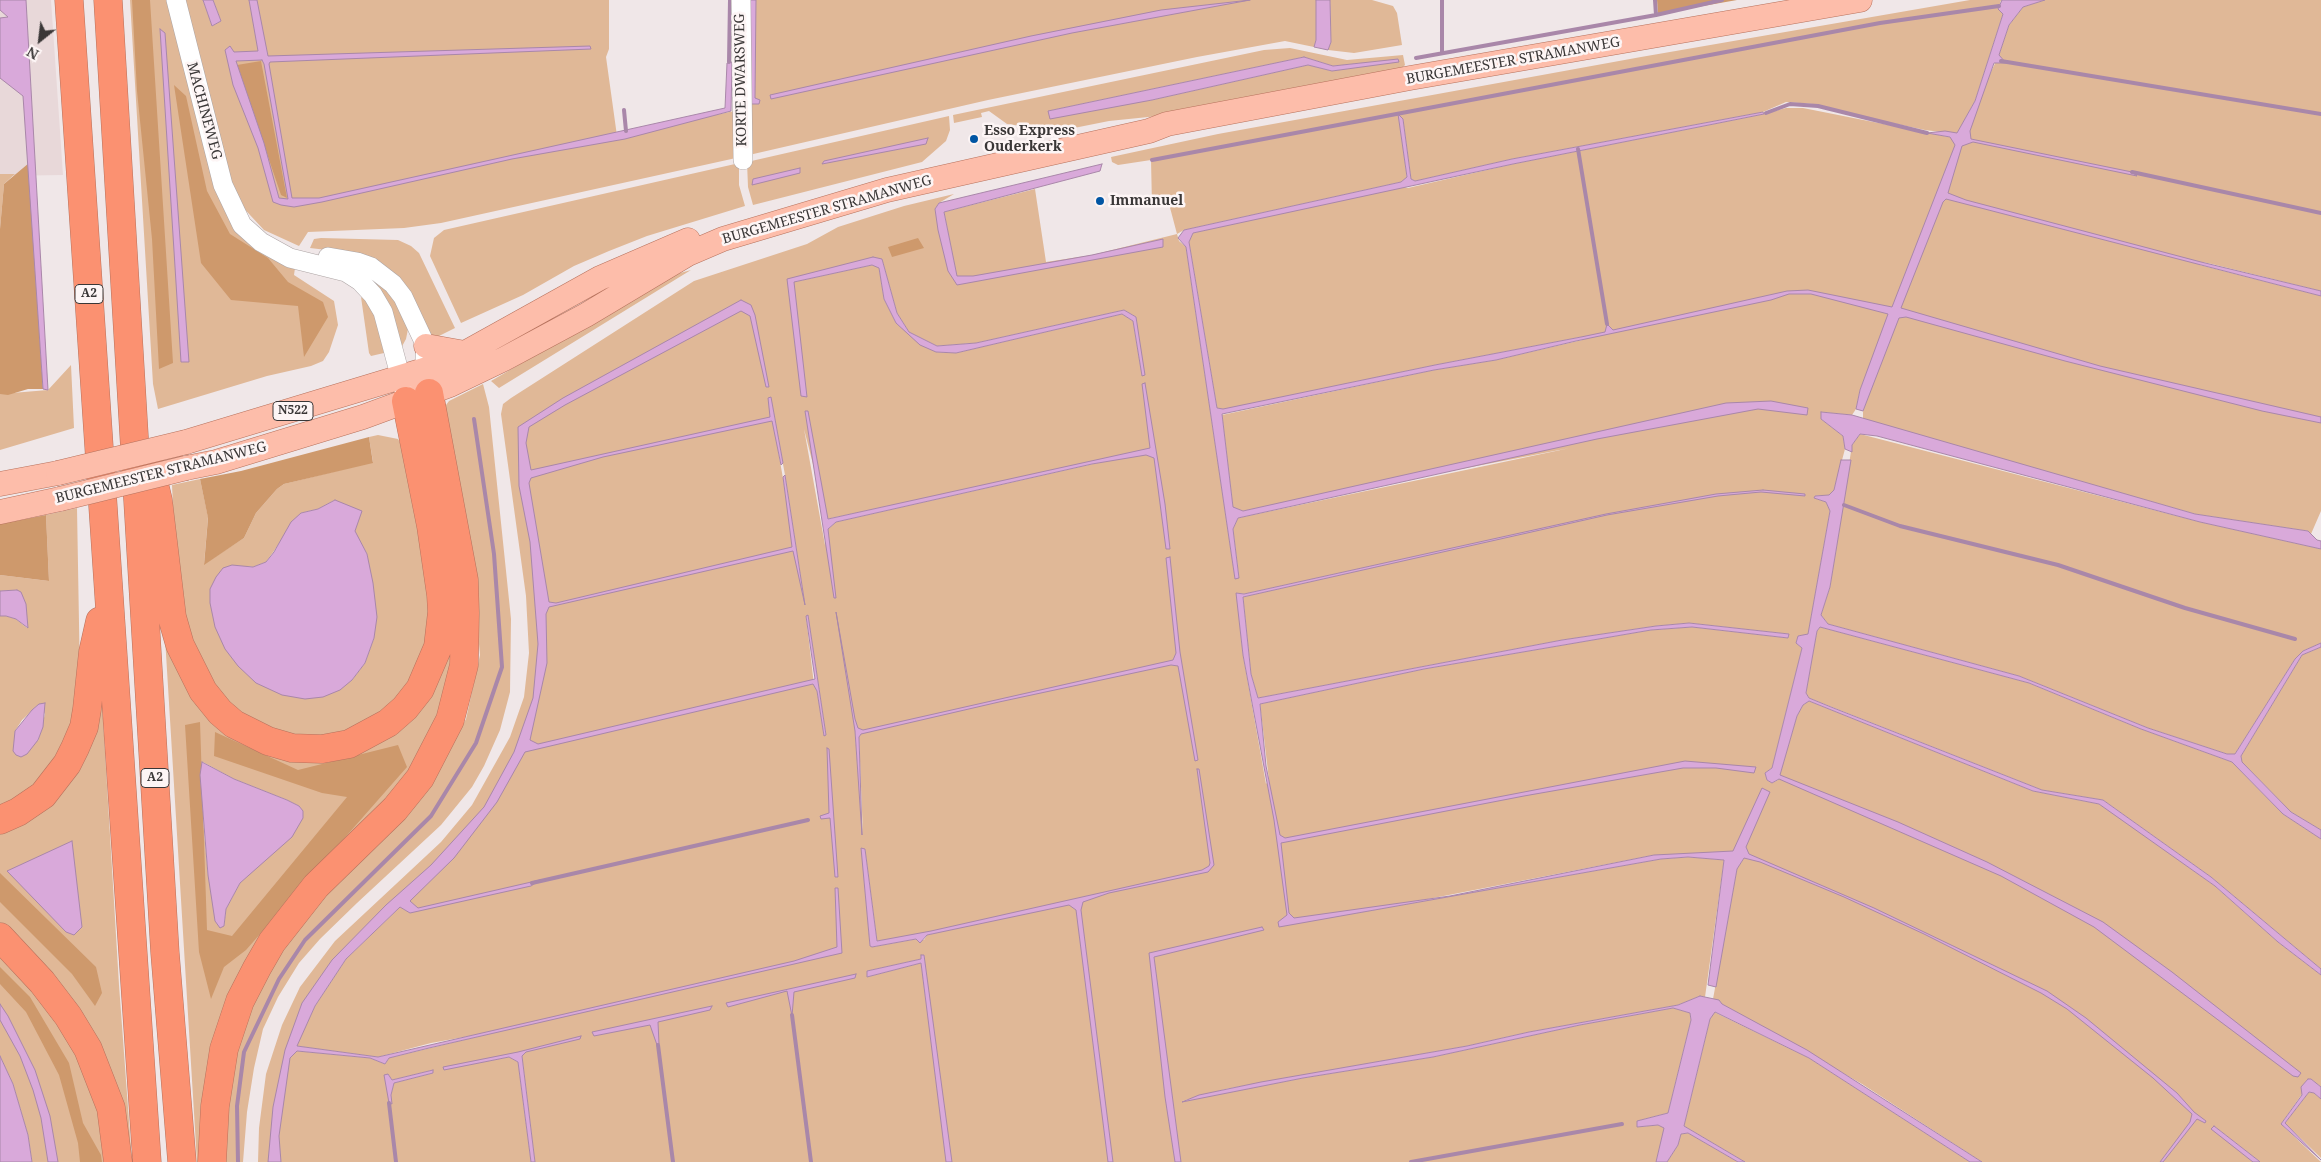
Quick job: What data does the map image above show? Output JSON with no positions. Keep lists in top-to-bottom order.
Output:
{
  "streets": {
    "highway": ["A2"],
    "main road": ["BURGEMEESTER STRAMANWEG", "N522"],
    "street": ["KORTE DWARSWEG", "MACHINEWEG"]
  },
  "crossings": [
    ["BURGEMEESTER STRAMANWEG", "MACHINEWEG"],
    ["BURGEMEESTER STRAMANWEG", "A2"],
    ["MACHINEWEG", "A2"]
  ],
  "places": ["Esso Express Ouderkerk", "Immanuel"],
  "north": "bottom left"
}
